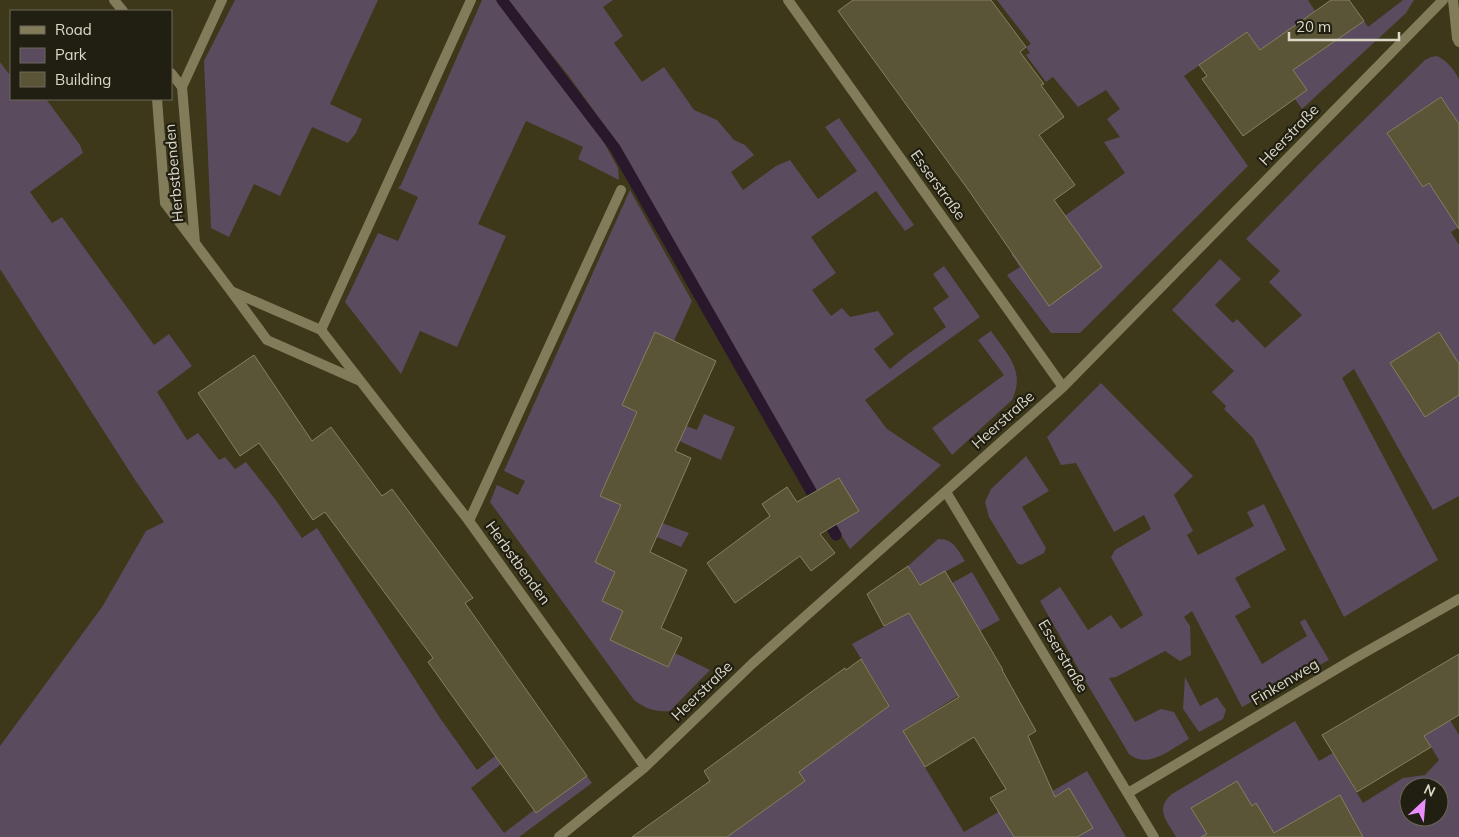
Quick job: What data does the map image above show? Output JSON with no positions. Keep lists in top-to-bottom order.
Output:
{
  "streets": {
    "street": [
      "Heerstraße",
      "Herbstbenden",
      "Esserstraße",
      "Finkenweg"
    ]
  },
  "crossings": [
    ["Heerstraße", "Herbstbenden"],
    ["Heerstraße", "Esserstraße"],
    ["Esserstraße", "Finkenweg"]
  ],
  "legend": ["Road", "Park", "Building"],
  "scale_bar": "20 m",
  "north": "top right"
}
